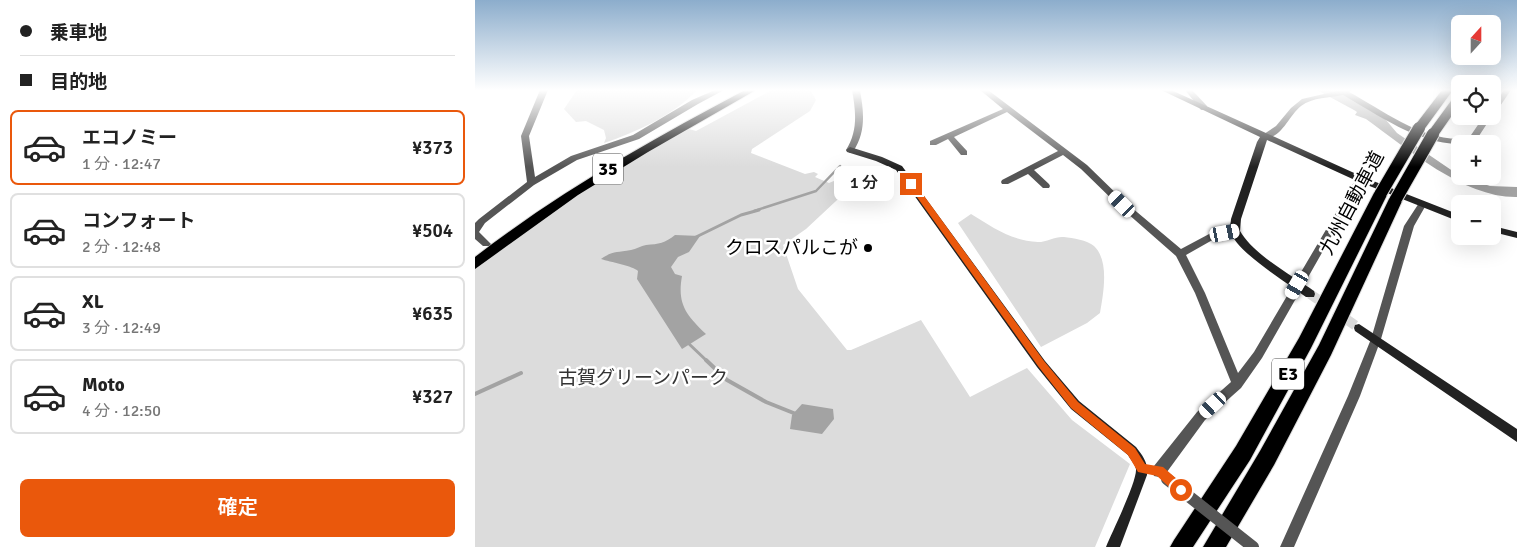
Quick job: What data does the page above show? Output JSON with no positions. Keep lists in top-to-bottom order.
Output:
{
  "streets": {
    "highway": ["九州自動車道", "E3"],
    "main road": ["35"]
  },
  "parks": ["古賀グリーンパーク"],
  "places": ["クロスパルこが"],
  "north": "top",
  "page": {
    "banner": ["乗車地", "目的地"],
    "map_buttons": ["+", "−"],
    "list": [
      {
        "name": "エコノミー",
        "note": "1 分 · 12:47",
        "value": "¥373"
      },
      {
        "name": "コンフォート",
        "note": "2 分 · 12:48",
        "value": "¥504"
      },
      {
        "name": "XL",
        "note": "3 分 · 12:49",
        "value": "¥635"
      },
      {
        "name": "Moto",
        "note": "4 分 · 12:50",
        "value": "¥327"
      }
    ],
    "bubble": "1 分",
    "buttons": "確定"
  }
}
